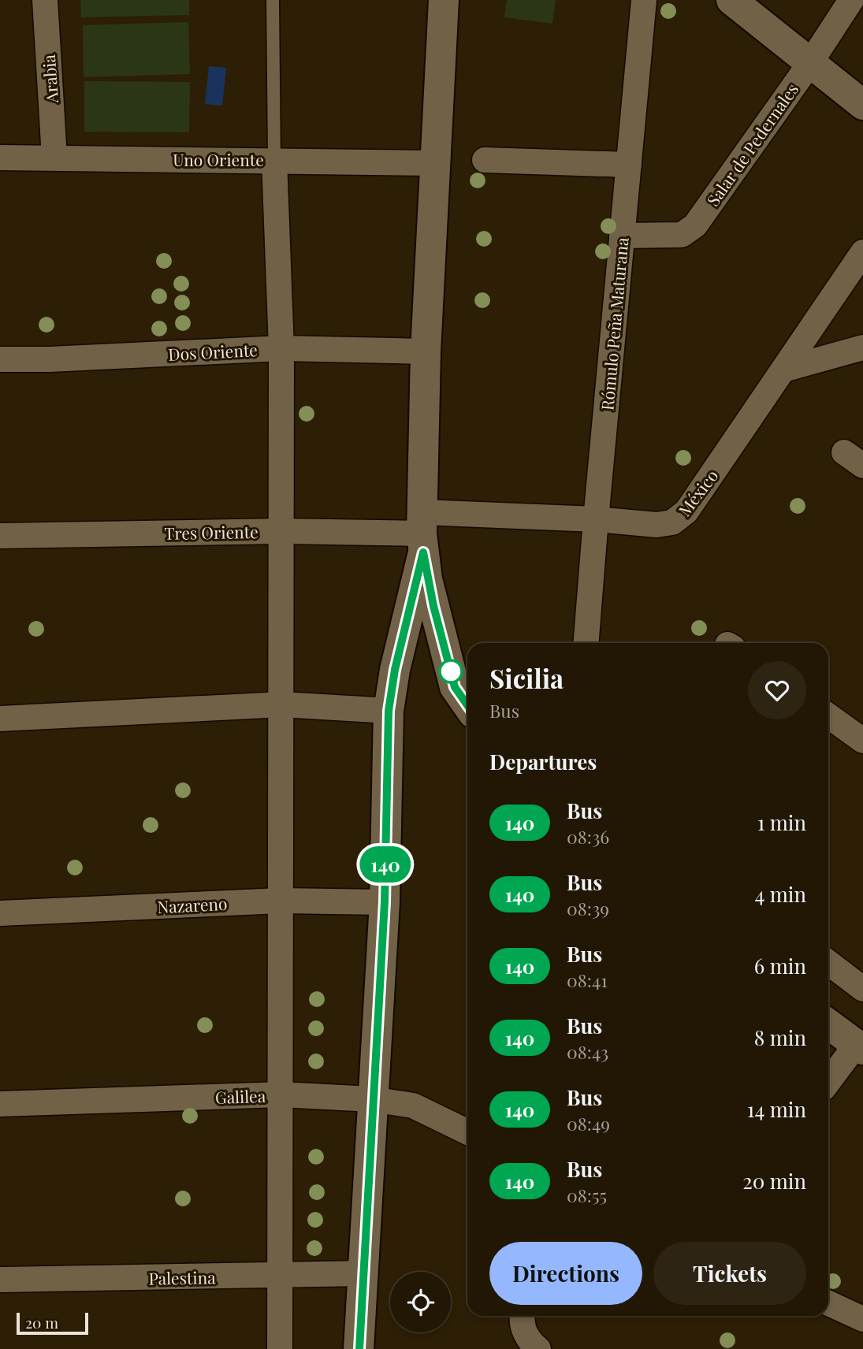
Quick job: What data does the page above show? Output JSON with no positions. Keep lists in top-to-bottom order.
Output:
{
  "streets": {
    "street": [
      "Arabia",
      "Salar de Pedernales",
      "Uno Oriente",
      "Rómulo Peña Maturana",
      "Dos Oriente",
      "México",
      "Tres Oriente",
      "Nazareno",
      "Galilea",
      "Palestina"
    ]
  },
  "crossings": [
    ["Arabia", "Uno Oriente"],
    ["Salar de Pedernales", "Rómulo Peña Maturana"],
    ["Rómulo Peña Maturana", "México"],
    ["México", "Tres Oriente"]
  ],
  "lines": ["bus line 140"],
  "scale_bar": "20 m",
  "page": {
    "on_map": "140",
    "heading": [
      ["Sicilia", "Bus"],
      "Departures"
    ],
    "list": [
      {
        "mark": "140",
        "name": "Bus",
        "note": "08:36",
        "value": "1 min"
      },
      {
        "mark": "140",
        "name": "Bus",
        "note": "08:39",
        "value": "4 min"
      },
      {
        "mark": "140",
        "name": "Bus",
        "note": "08:41",
        "value": "6 min"
      },
      {
        "mark": "140",
        "name": "Bus",
        "note": "08:43",
        "value": "8 min"
      },
      {
        "mark": "140",
        "name": "Bus",
        "note": "08:49",
        "value": "14 min"
      },
      {
        "mark": "140",
        "name": "Bus",
        "note": "08:55",
        "value": "20 min"
      }
    ],
    "buttons": ["Directions", "Tickets"],
    "scale": "20 m"
  }
}
